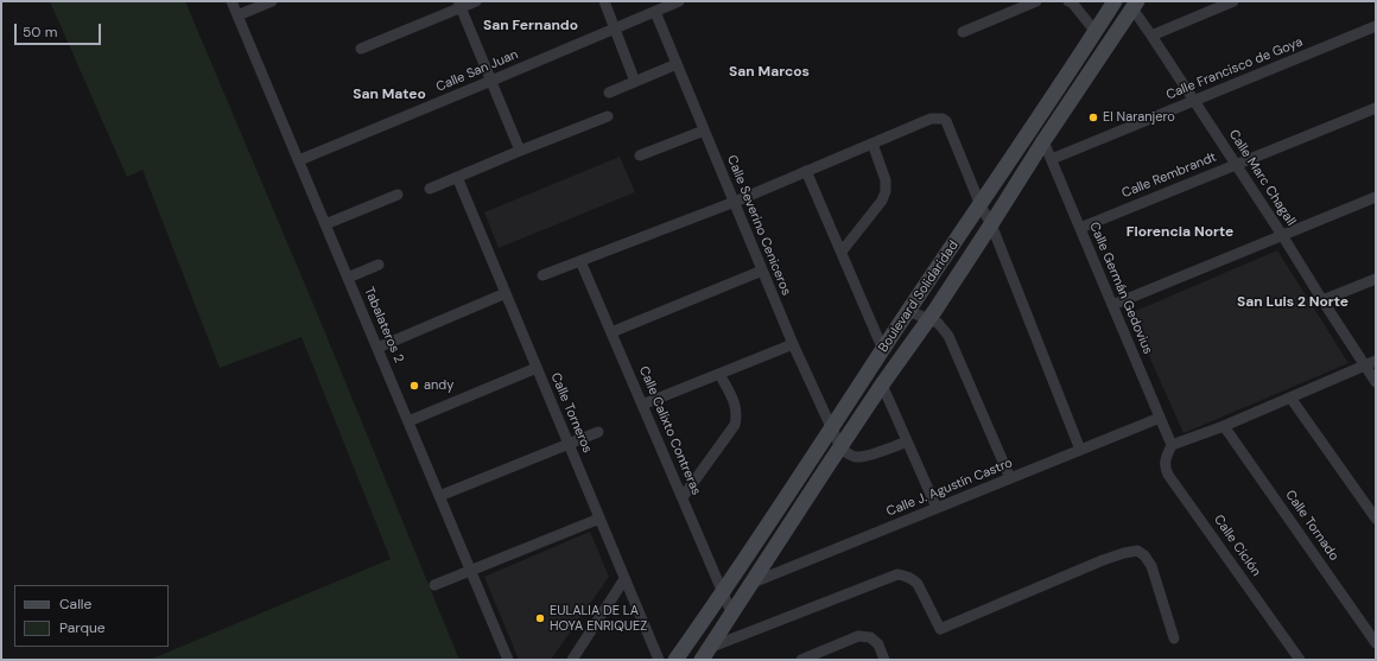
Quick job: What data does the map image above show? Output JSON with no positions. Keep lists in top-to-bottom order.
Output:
{
  "streets": {
    "main road": ["Boulevard Solidaridad"],
    "street": [
      "Calle Francisco de Goya",
      "Calle San Juan",
      "Calle Rembrandt",
      "Calle Marc Chagall",
      "Calle Severino Ceniceros",
      "Calle Germán Gedovius",
      "Tabalateros 2",
      "Calle Torneros",
      "Calle Calixto Contreras",
      "Calle J. Agustín Castro",
      "Calle Tornado",
      "Calle Ciclón"
    ]
  },
  "crossings": [
    ["Calle Francisco de Goya", "Calle Marc Chagall"],
    ["Calle Francisco de Goya", "Calle Germán Gedovius"],
    ["Calle San Juan", "Calle Severino Ceniceros"],
    ["Calle San Juan", "Tabalateros 2"],
    ["Calle Rembrandt", "Calle Marc Chagall"],
    ["Calle Rembrandt", "Calle Germán Gedovius"],
    ["Calle Marc Chagall", "Boulevard Solidaridad"],
    ["Calle Severino Ceniceros", "Boulevard Solidaridad"],
    ["Calle Germán Gedovius", "Boulevard Solidaridad"],
    ["Calle Germán Gedovius", "Calle J. Agustín Castro"],
    ["Calle Germán Gedovius", "Calle Ciclón"],
    ["Boulevard Solidaridad", "Calle Calixto Contreras"],
    ["Boulevard Solidaridad", "Calle J. Agustín Castro"]
  ],
  "districts": [
    "San Fernando",
    "San Marcos",
    "San Mateo",
    "Florencia Norte",
    "San Luis 2 Norte"
  ],
  "places": ["El Naranjero", "andy", "EULALIA DE LA HOYA ENRIQUEZ"],
  "legend": ["Calle", "Parque"],
  "scale_bar": "50 m"
}
